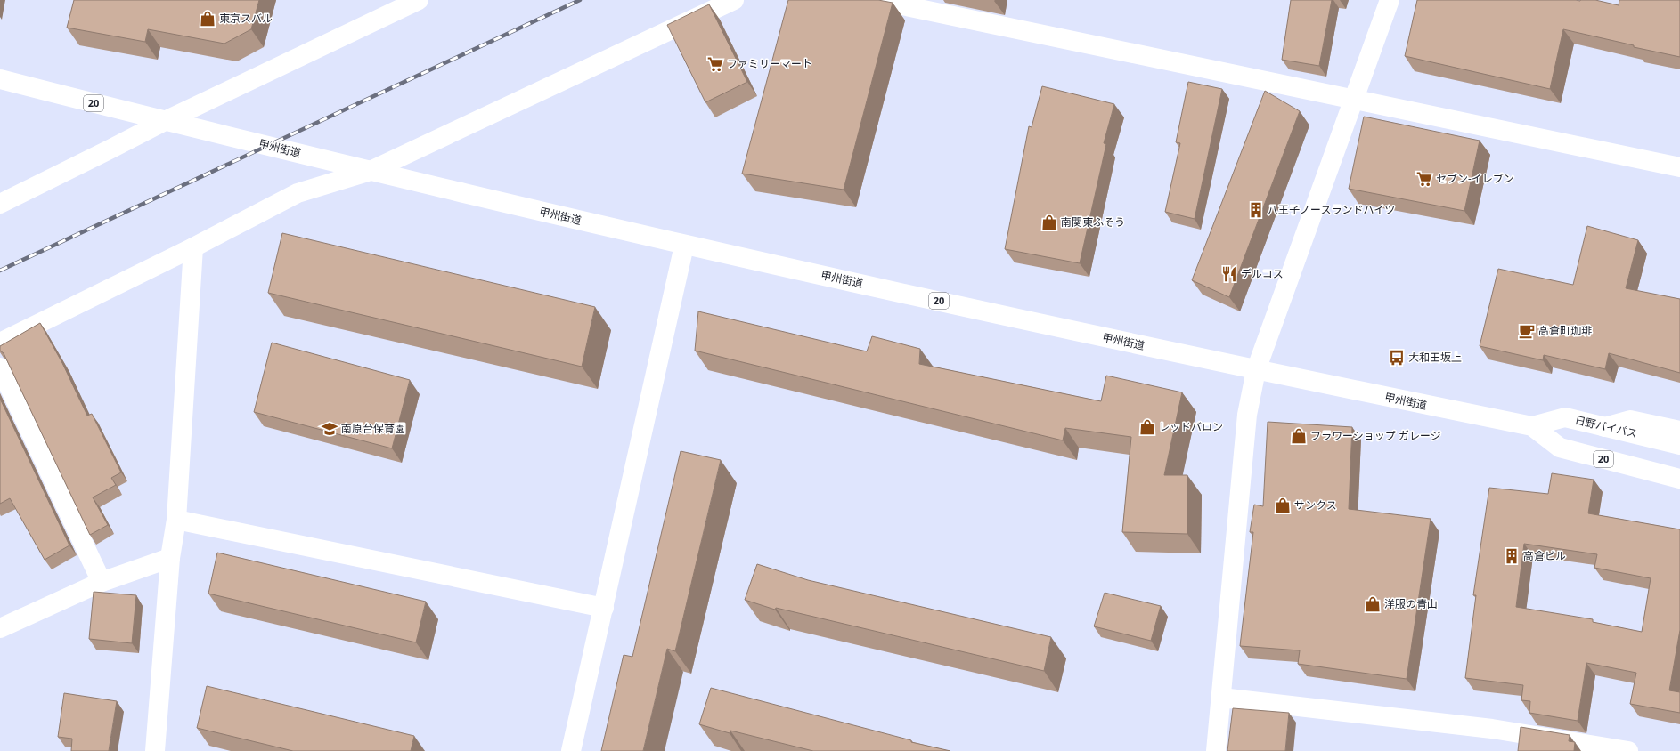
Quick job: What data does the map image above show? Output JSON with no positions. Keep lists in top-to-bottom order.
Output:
{
  "streets": {
    "main road": ["20", "甲州街道", "日野バイパス"]
  },
  "crossings": [
    ["甲州街道", "日野バイパス"]
  ],
  "places": {
    "shop": [
      "東京スバル",
      "南関東ふそう",
      "レッドバロン",
      "フラワーショップ ガレージ",
      "サンクス",
      "洋服の青山"
    ],
    "supermarket": ["ファミリーマート", "セブン-イレブン"],
    "building": ["八王子ノースランドハイツ", "高倉ビル"],
    "restaurant": ["デルコス"],
    "cafe": ["高倉町珈琲"],
    "bus stop": ["大和田坂上"],
    "school or university": ["南原台保育園"]
  }
}
